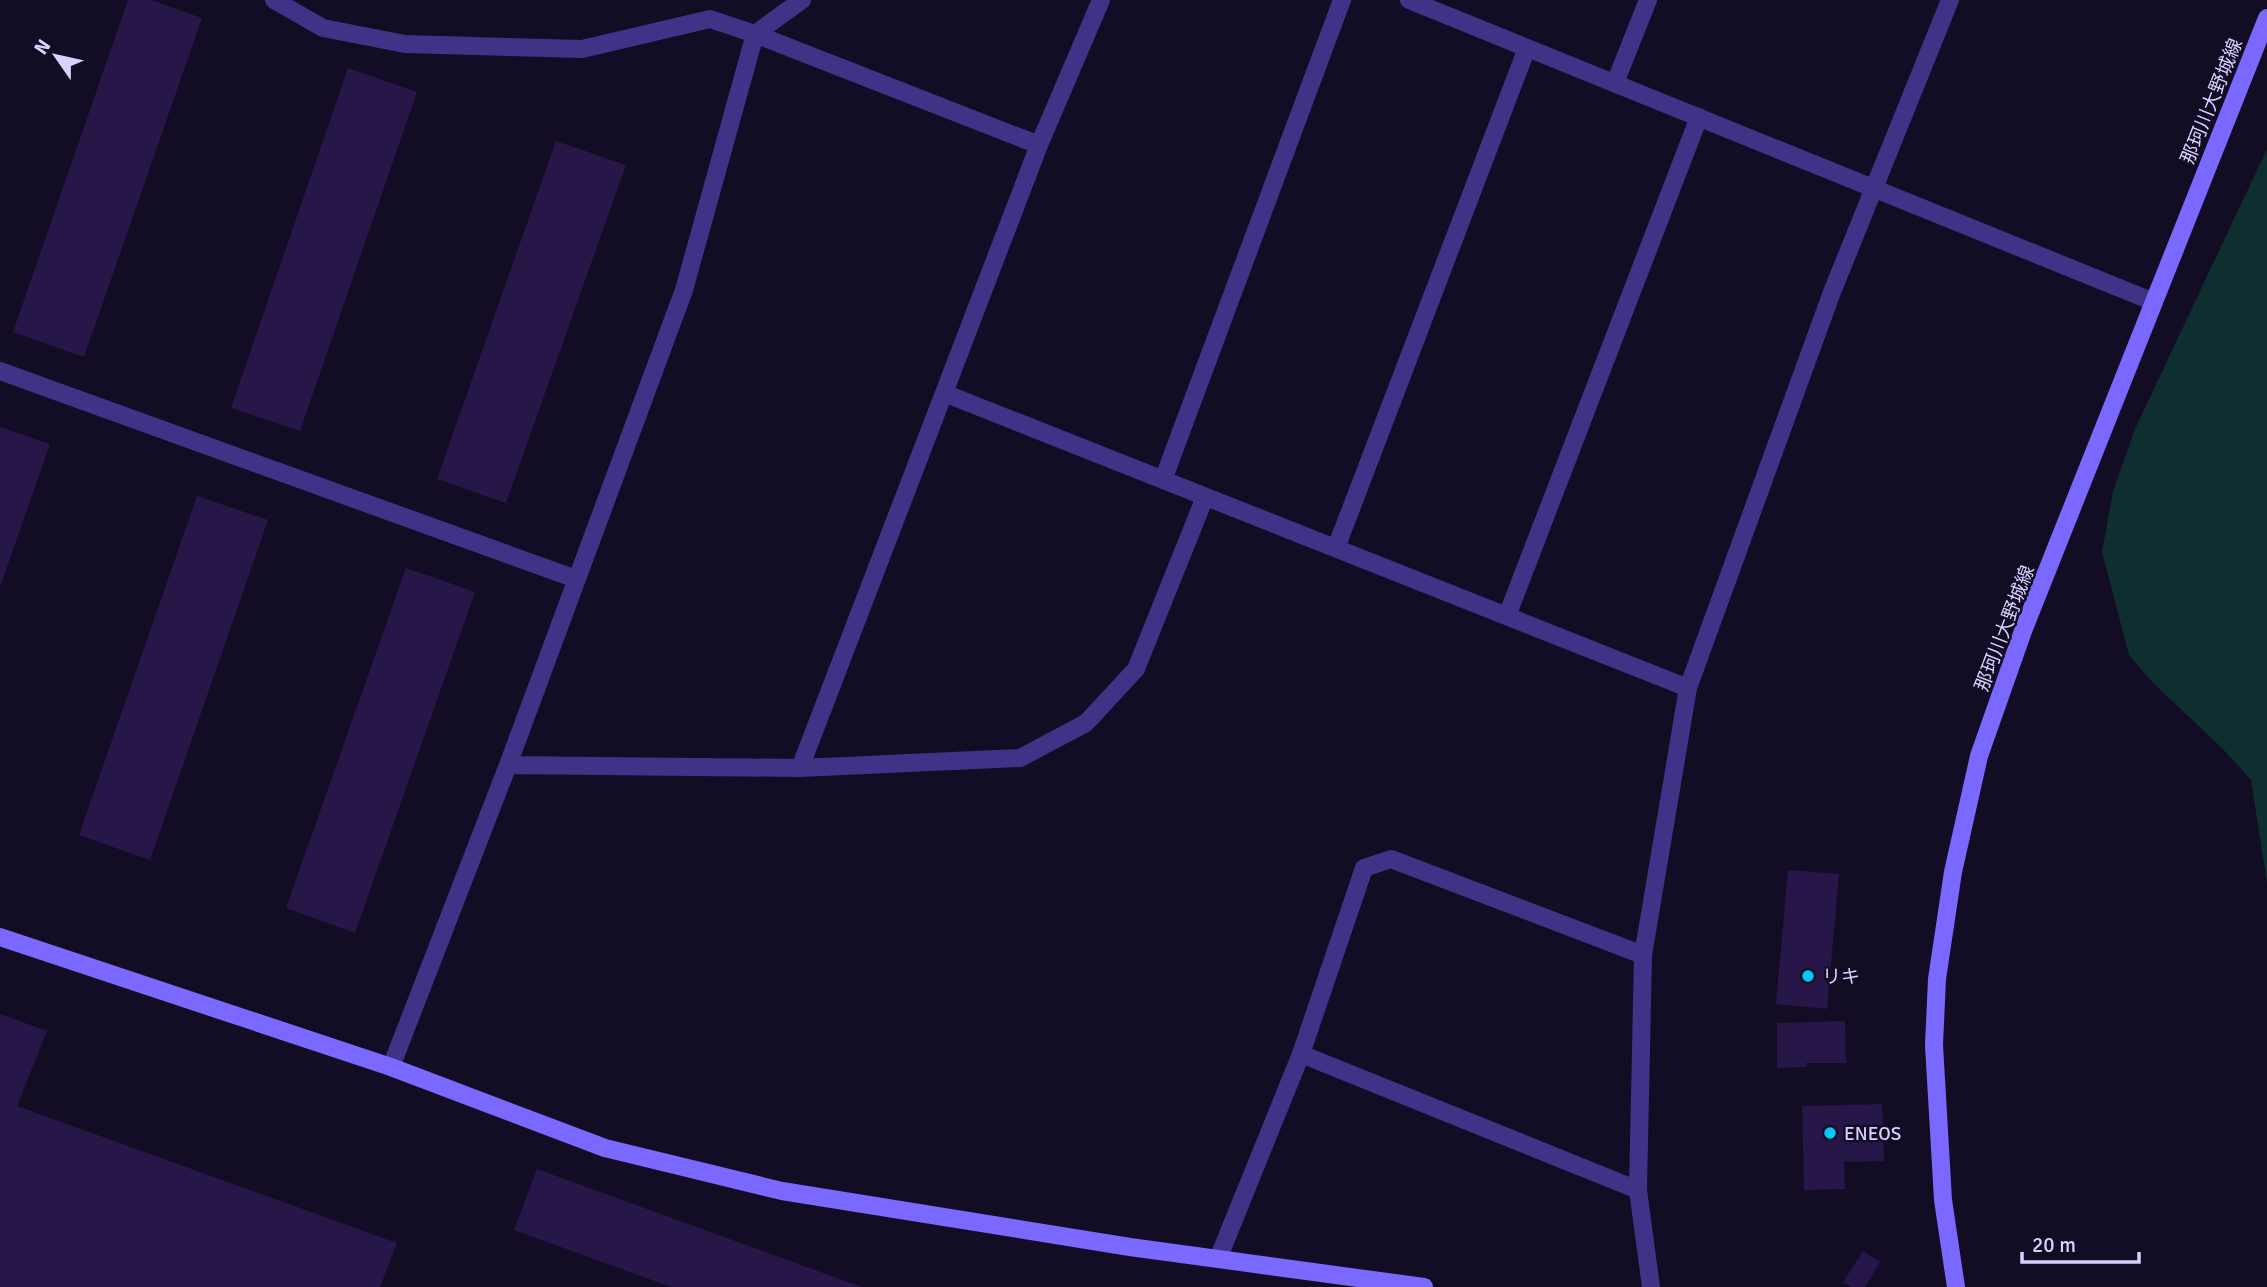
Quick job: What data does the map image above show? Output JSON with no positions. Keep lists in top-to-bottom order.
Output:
{
  "streets": {
    "street": ["那珂川大野城線"]
  },
  "places": ["リキ", "ENEOS"],
  "scale_bar": "20 m",
  "north": "top left"
}
